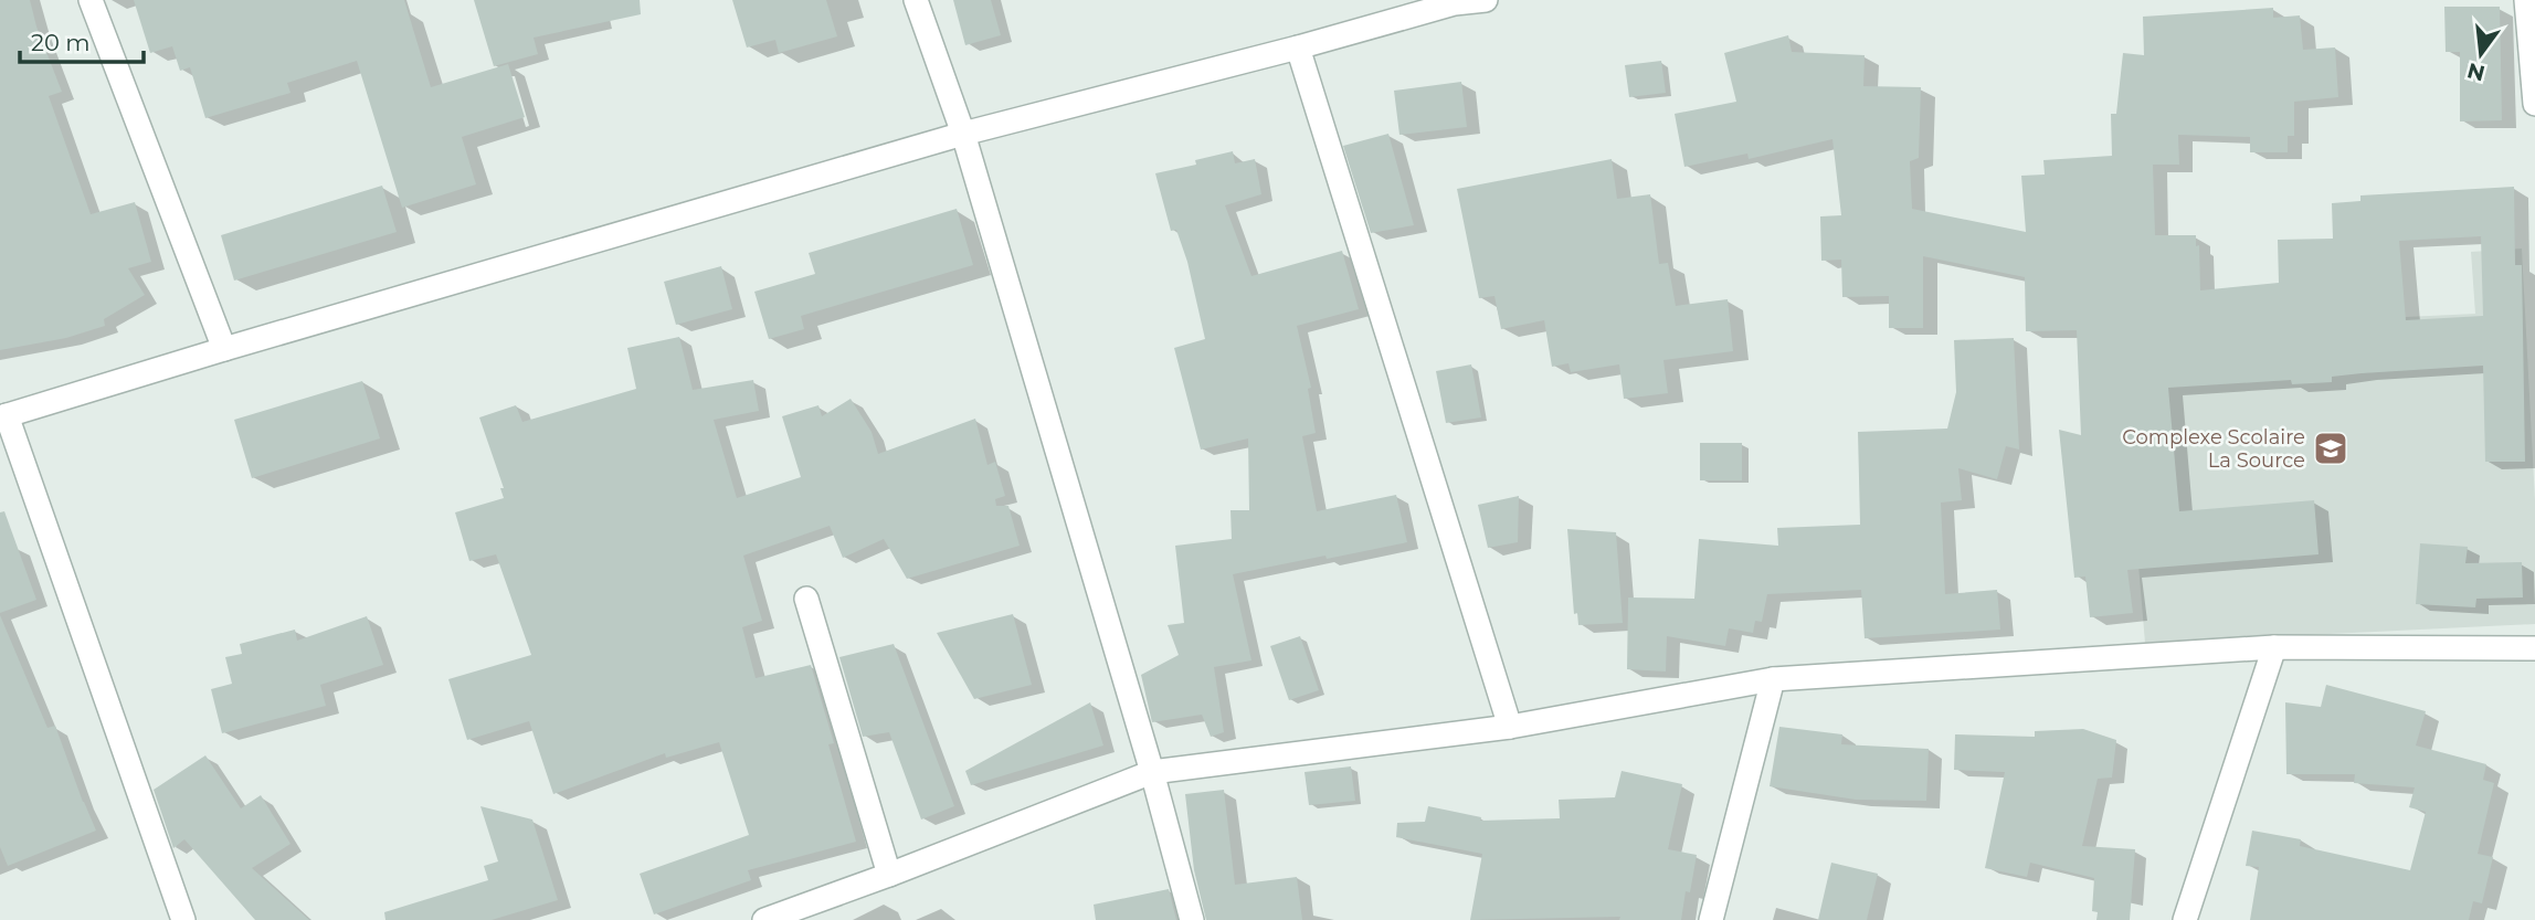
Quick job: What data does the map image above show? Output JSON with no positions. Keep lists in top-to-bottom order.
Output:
{
  "places": {
    "school or university": ["Complexe Scolaire La Source"]
  },
  "scale_bar": "20 m",
  "north": "bottom"
}
